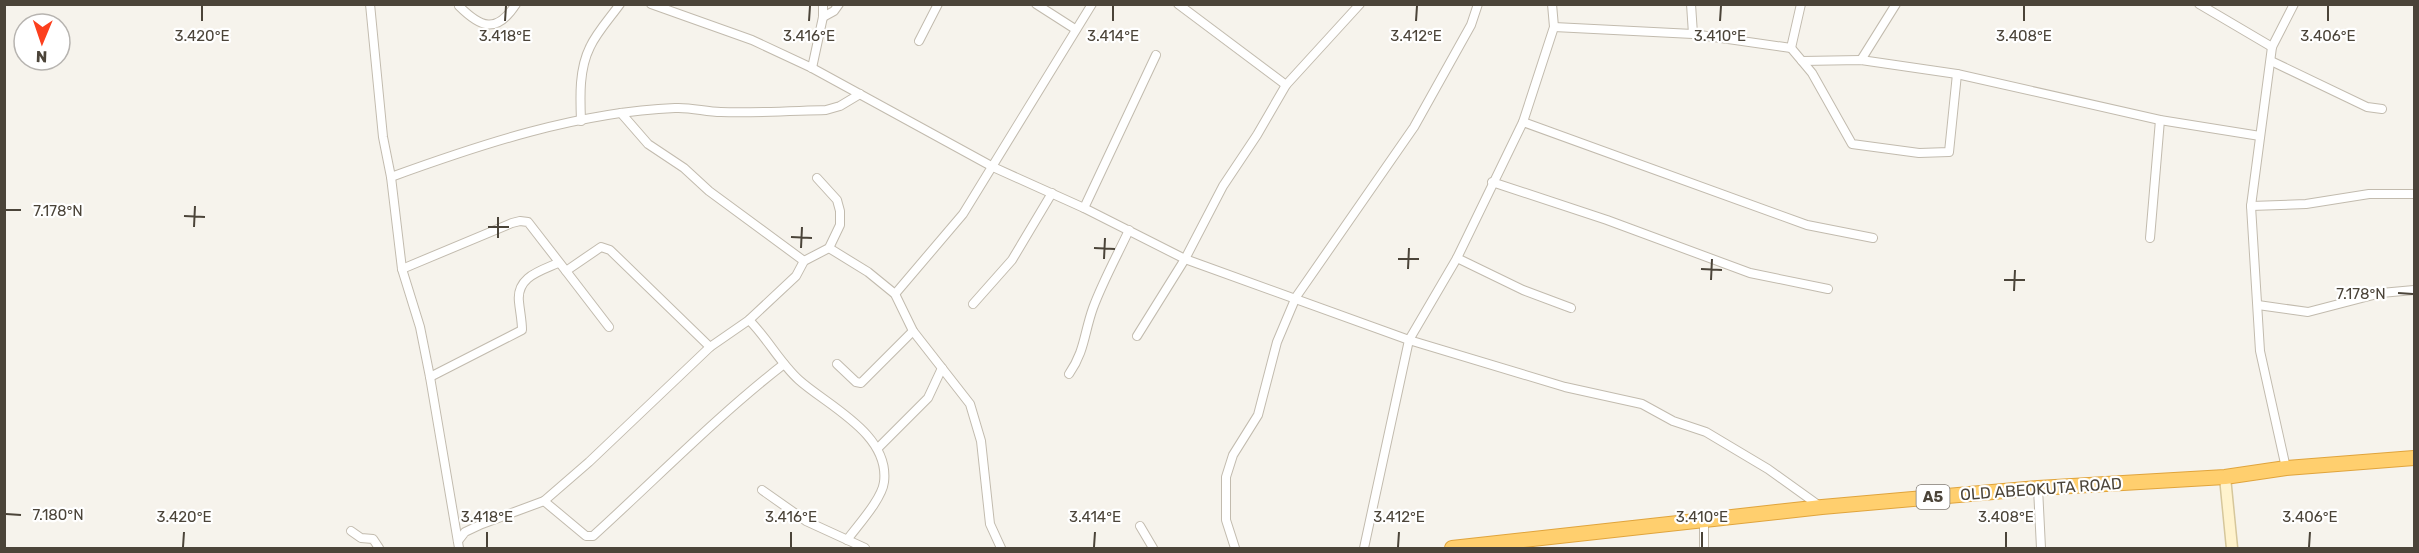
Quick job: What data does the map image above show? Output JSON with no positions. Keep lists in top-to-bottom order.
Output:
{
  "streets": {
    "highway": ["OLD ABEOKUTA ROAD", "A5"]
  },
  "north": "bottom",
  "coordinates": [
    "3.420°E",
    "3.418°E",
    "3.416°E",
    "3.414°E",
    "3.412°E",
    "3.410°E",
    "3.408°E",
    "3.406°E",
    "7.178°N",
    "7.180°N"
  ]
}
